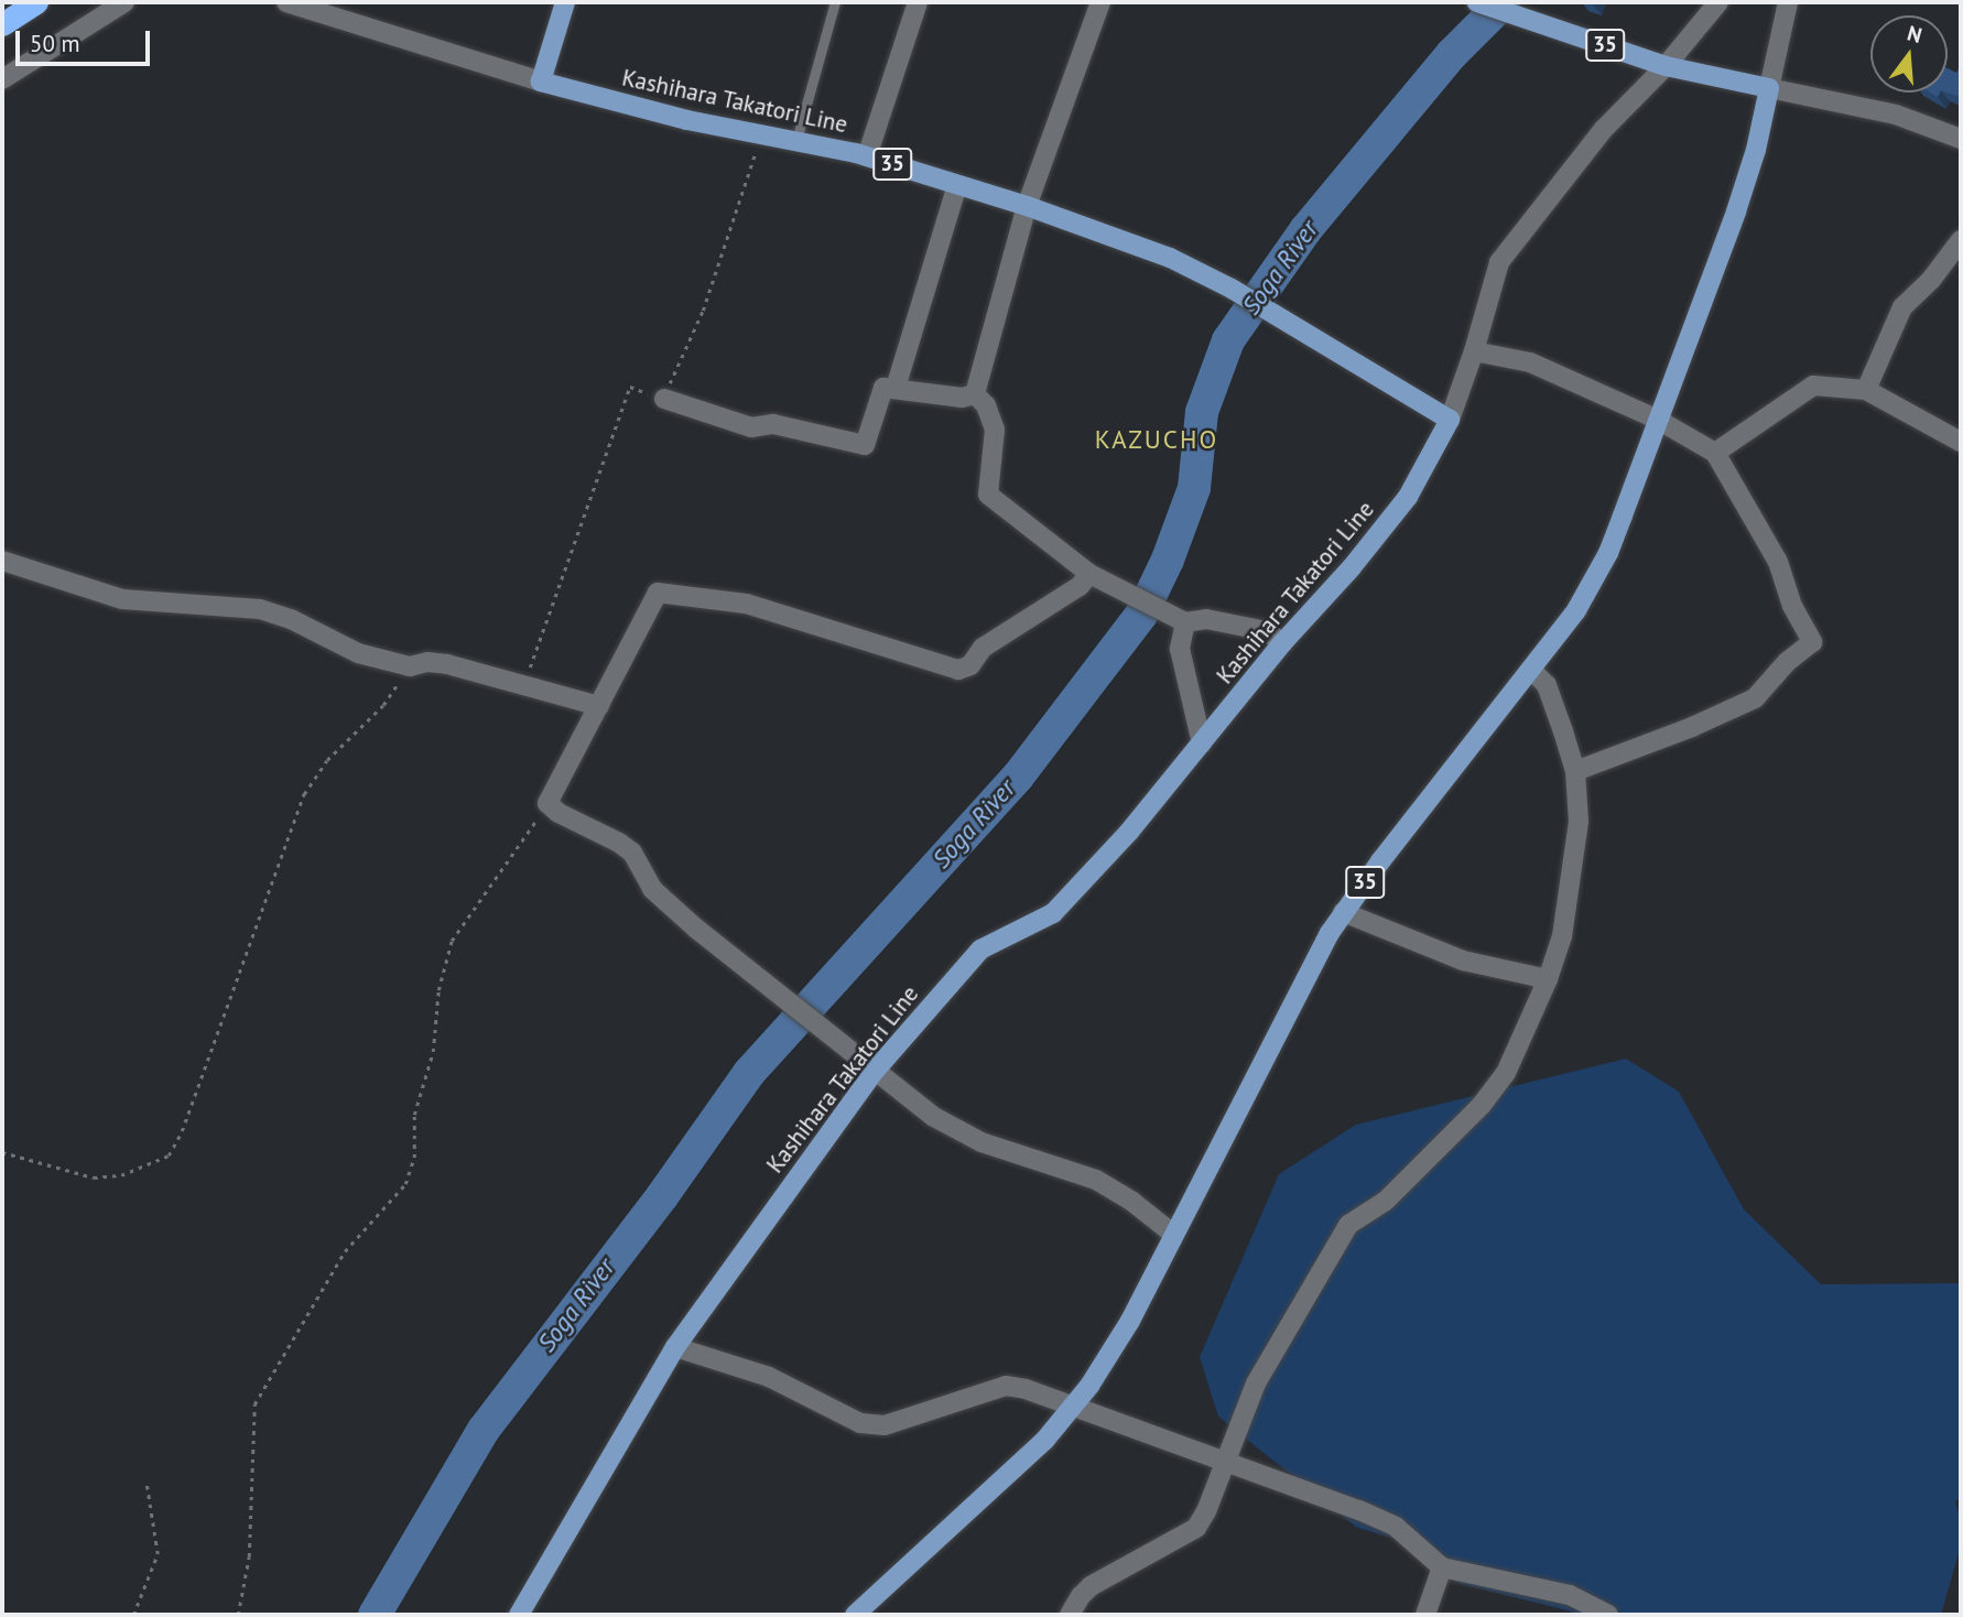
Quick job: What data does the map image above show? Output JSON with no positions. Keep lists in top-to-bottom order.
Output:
{
  "streets": {
    "main road": ["35", "Kashihara Takatori Line"]
  },
  "districts": ["KAZUCHO"],
  "water": ["Soga River"],
  "scale_bar": "50 m",
  "north": "top"
}
